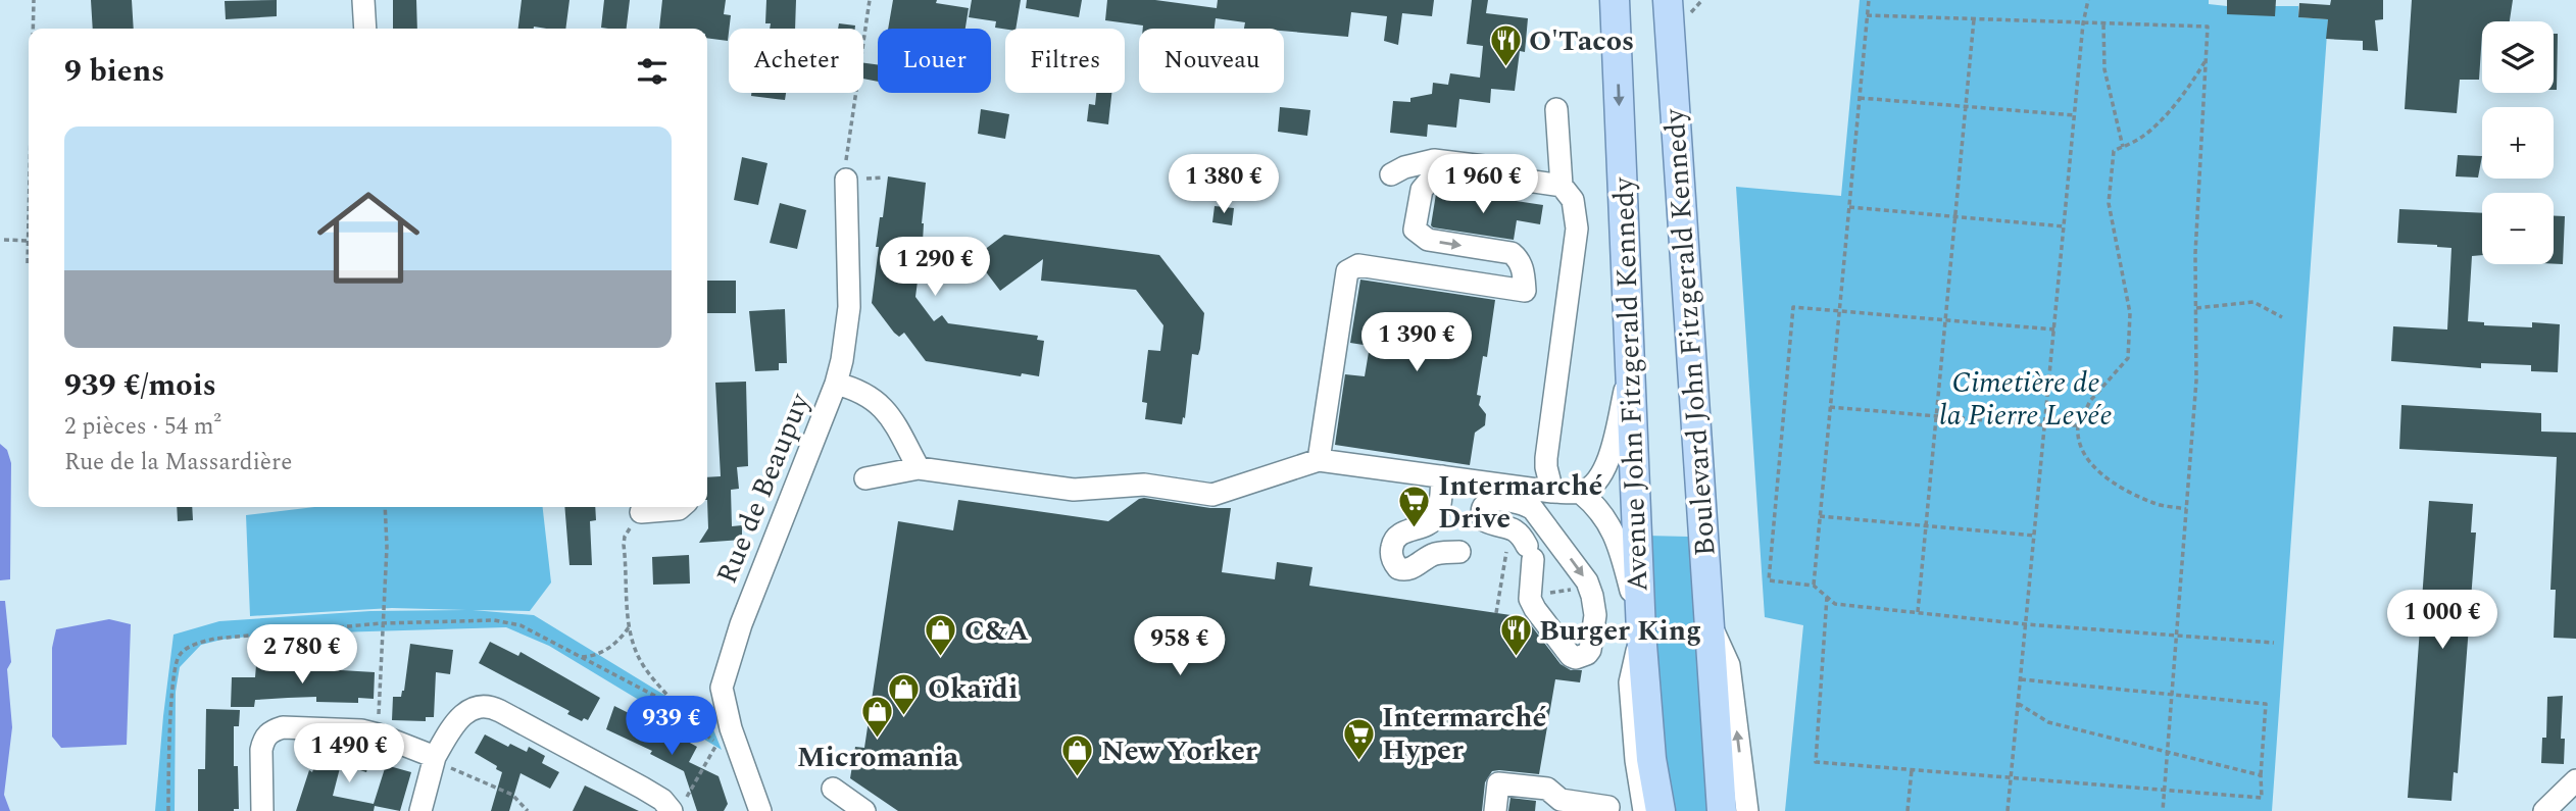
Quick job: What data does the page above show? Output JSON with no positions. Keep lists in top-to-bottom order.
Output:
{
  "streets": {
    "main road": ["Boulevard John Fitzgerald Kennedy", "Avenue John Fitzgerald Kennedy"],
    "street": ["Rue de Beaupuy"]
  },
  "one_way": ["Avenue John Fitzgerald Kennedy"],
  "parks": ["Cimetière de la Pierre Levée"],
  "places": {
    "restaurant": ["O'Tacos", "Burger King"],
    "supermarket": ["Intermarché Drive", "Intermarché Hyper"],
    "shop": [
      "C&A",
      "Okaïdi",
      "Micromania",
      "New Yorker"
    ]
  },
  "page": {
    "map_buttons": ["+", "−"],
    "chip": [
      "Acheter",
      "Louer",
      "Filtres",
      "Nouveau"
    ],
    "heading": "9 biens",
    "list": [
      {
        "name": "939 €/mois",
        "note": "2 pièces · 54 m² · Rue de la Massardière"
      }
    ],
    "price": [
      "1 380 €",
      "1 960 €",
      "1 290 €",
      "1 390 €",
      "1 000 €",
      "958 €",
      "2 780 €",
      "939 €",
      "1 490 €"
    ]
  }
}
